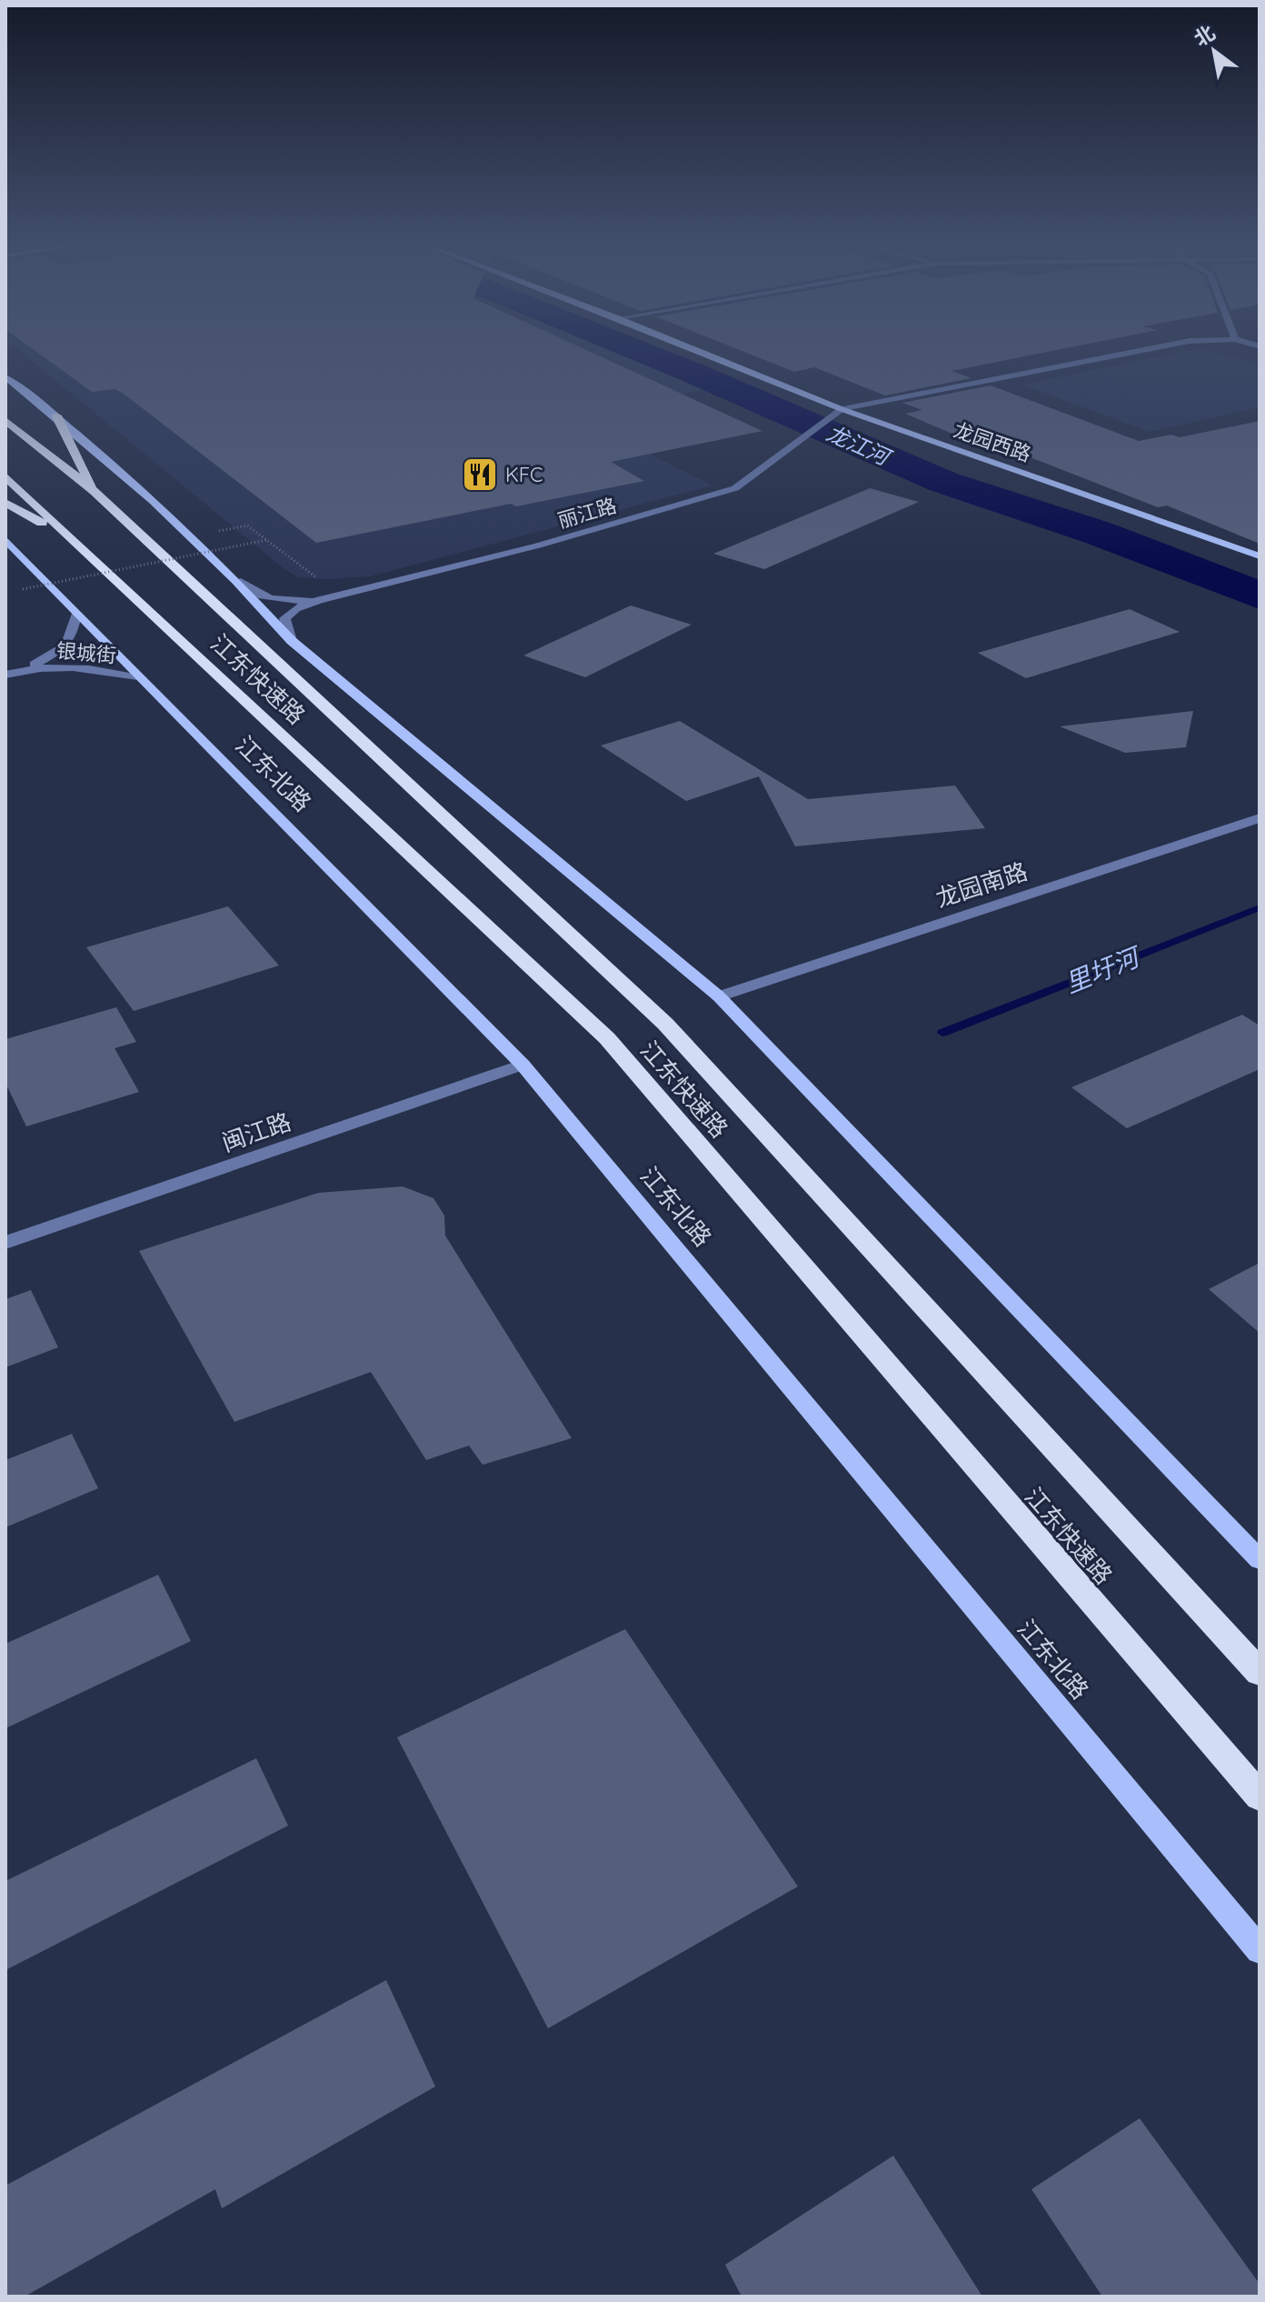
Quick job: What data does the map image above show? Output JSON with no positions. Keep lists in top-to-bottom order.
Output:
{
  "streets": {
    "highway": ["江东快速路"],
    "main road": ["龙园西路", "江东北路"],
    "street": [
      "丽江路",
      "银城街",
      "龙园南路",
      "闽江路"
    ]
  },
  "crossings": [
    ["龙园西路", "丽江路"],
    ["银城街", "江东北路"],
    ["江东北路", "闽江路"]
  ],
  "water": ["龙江河", "里圩河"],
  "places": {
    "restaurant": ["KFC"]
  },
  "north": "top left"
}
